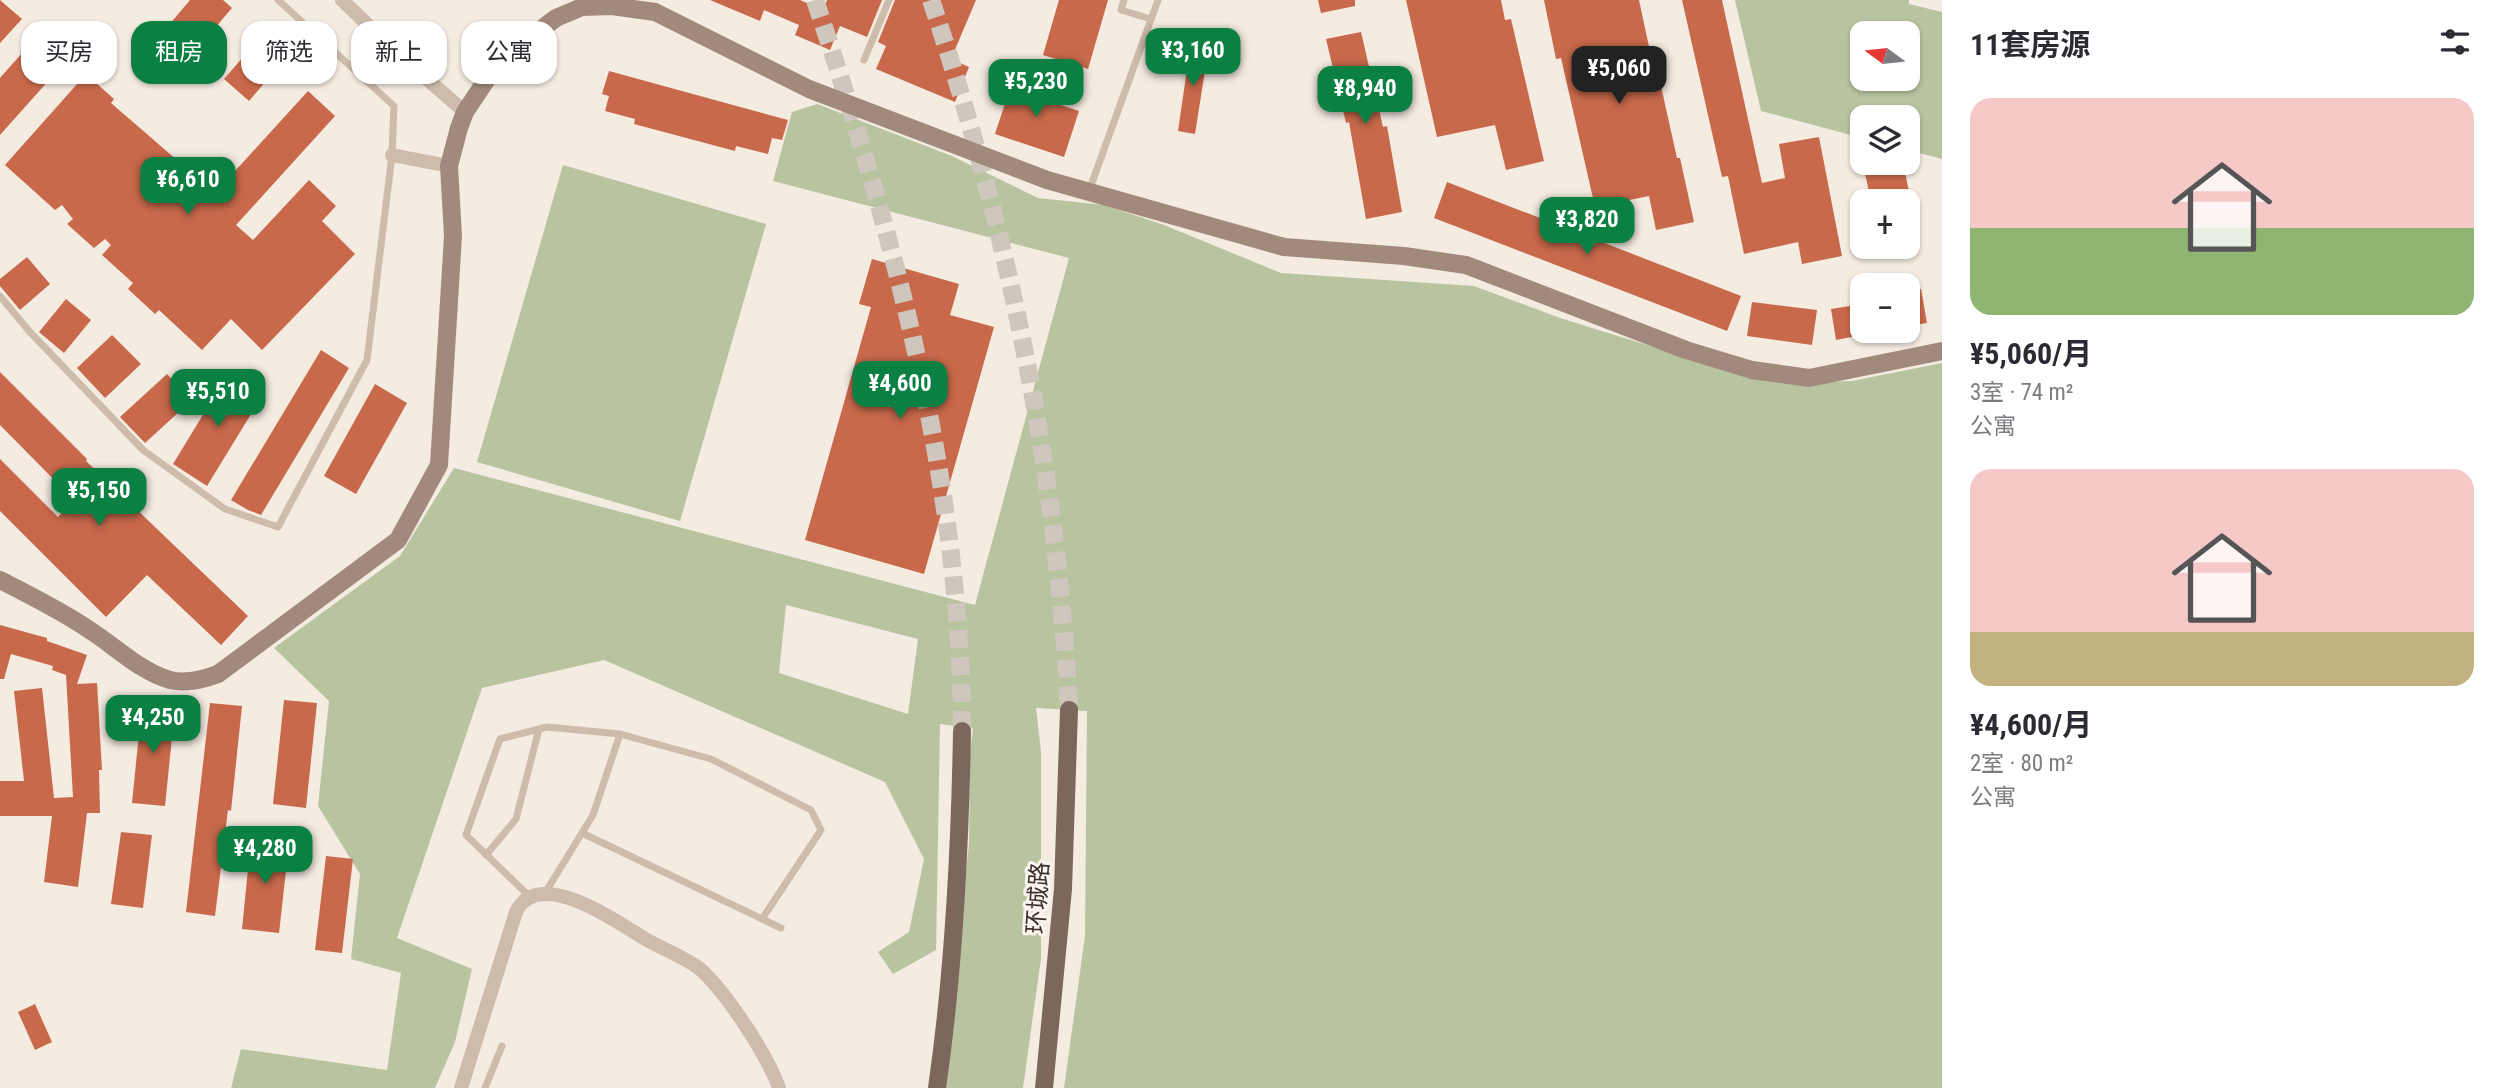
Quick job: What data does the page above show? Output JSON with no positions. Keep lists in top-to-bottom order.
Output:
{
  "streets": {
    "main road": ["环城路"]
  },
  "north": "left",
  "page": {
    "heading": "11套房源",
    "map_buttons": ["+", "−"],
    "chip": [
      "买房",
      "租房",
      "筛选",
      "新上",
      "公寓"
    ],
    "price": [
      "¥3,160",
      "¥5,060",
      "¥5,230",
      "¥8,940",
      "¥6,610",
      "¥3,820",
      "¥4,600",
      "¥5,510",
      "¥5,150",
      "¥4,250",
      "¥4,280"
    ],
    "list": [
      {
        "name": "¥5,060/月",
        "note": "3室 · 74 m² · 公寓"
      },
      {
        "name": "¥4,600/月",
        "note": "2室 · 80 m² · 公寓"
      }
    ]
  }
}
